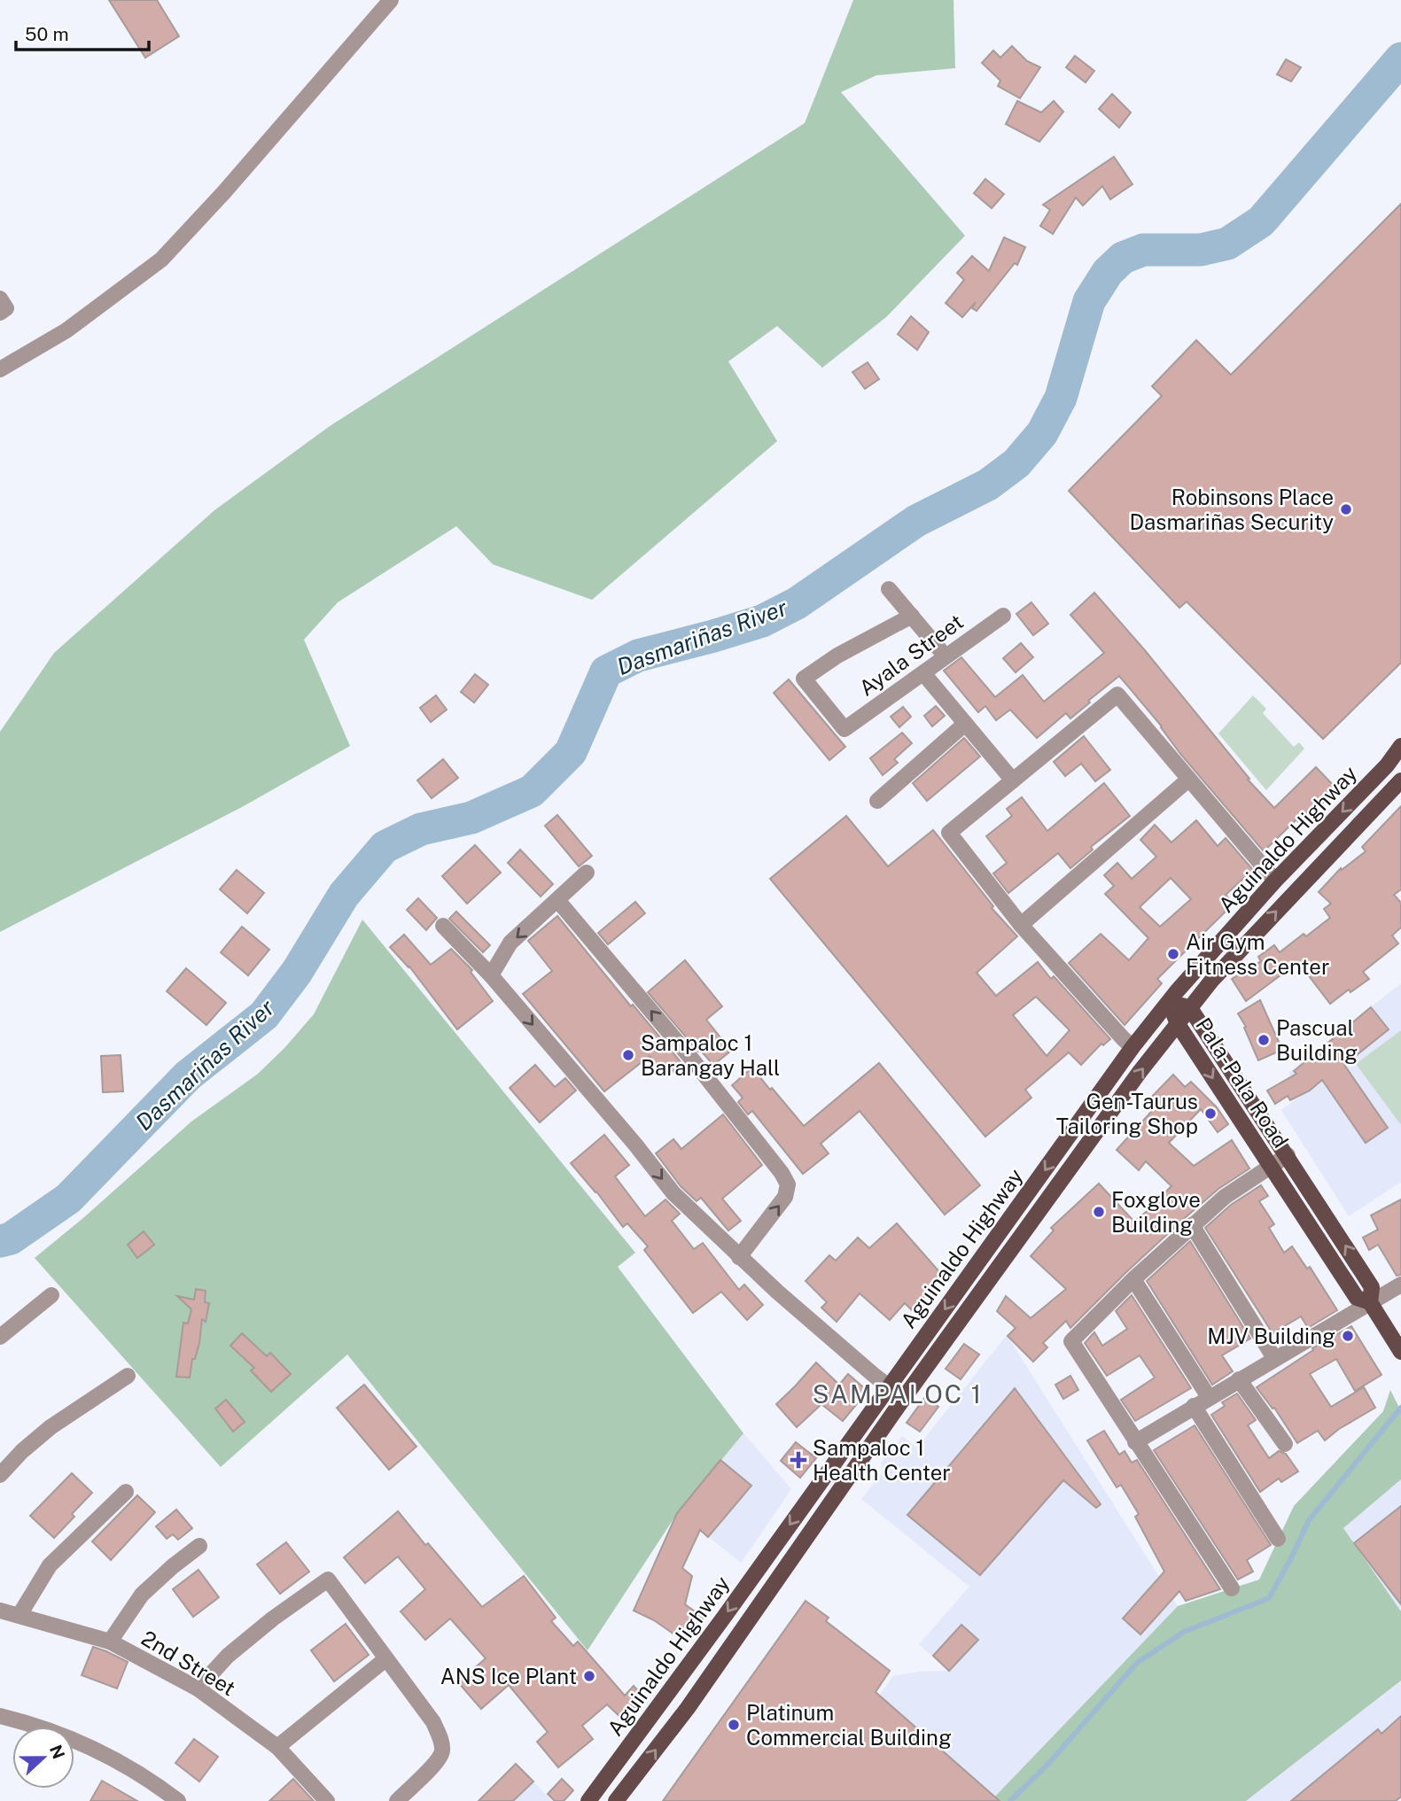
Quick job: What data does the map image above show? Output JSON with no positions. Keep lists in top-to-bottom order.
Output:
{
  "streets": {
    "main road": ["Aguinaldo Highway", "Pala-Pala Road"],
    "street": ["Ayala Street", "2nd Street"]
  },
  "crossings": [
    ["Aguinaldo Highway", "Pala-Pala Road"]
  ],
  "districts": ["SAMPALOC 1"],
  "water": ["Dasmariñas River"],
  "places": {
    "other": [
      "Robinsons Place Dasmariñas Security",
      "Air Gym Fitness Center",
      "Pascual Building",
      "Sampaloc 1 Barangay Hall",
      "Gen-Taurus Tailoring Shop",
      "Foxglove Building",
      "MJV Building",
      "ANS Ice Plant",
      "Platinum Commercial Building"
    ],
    "health": ["Sampaloc 1 Health Center"]
  },
  "scale_bar": "50 m",
  "north": "right"
}
